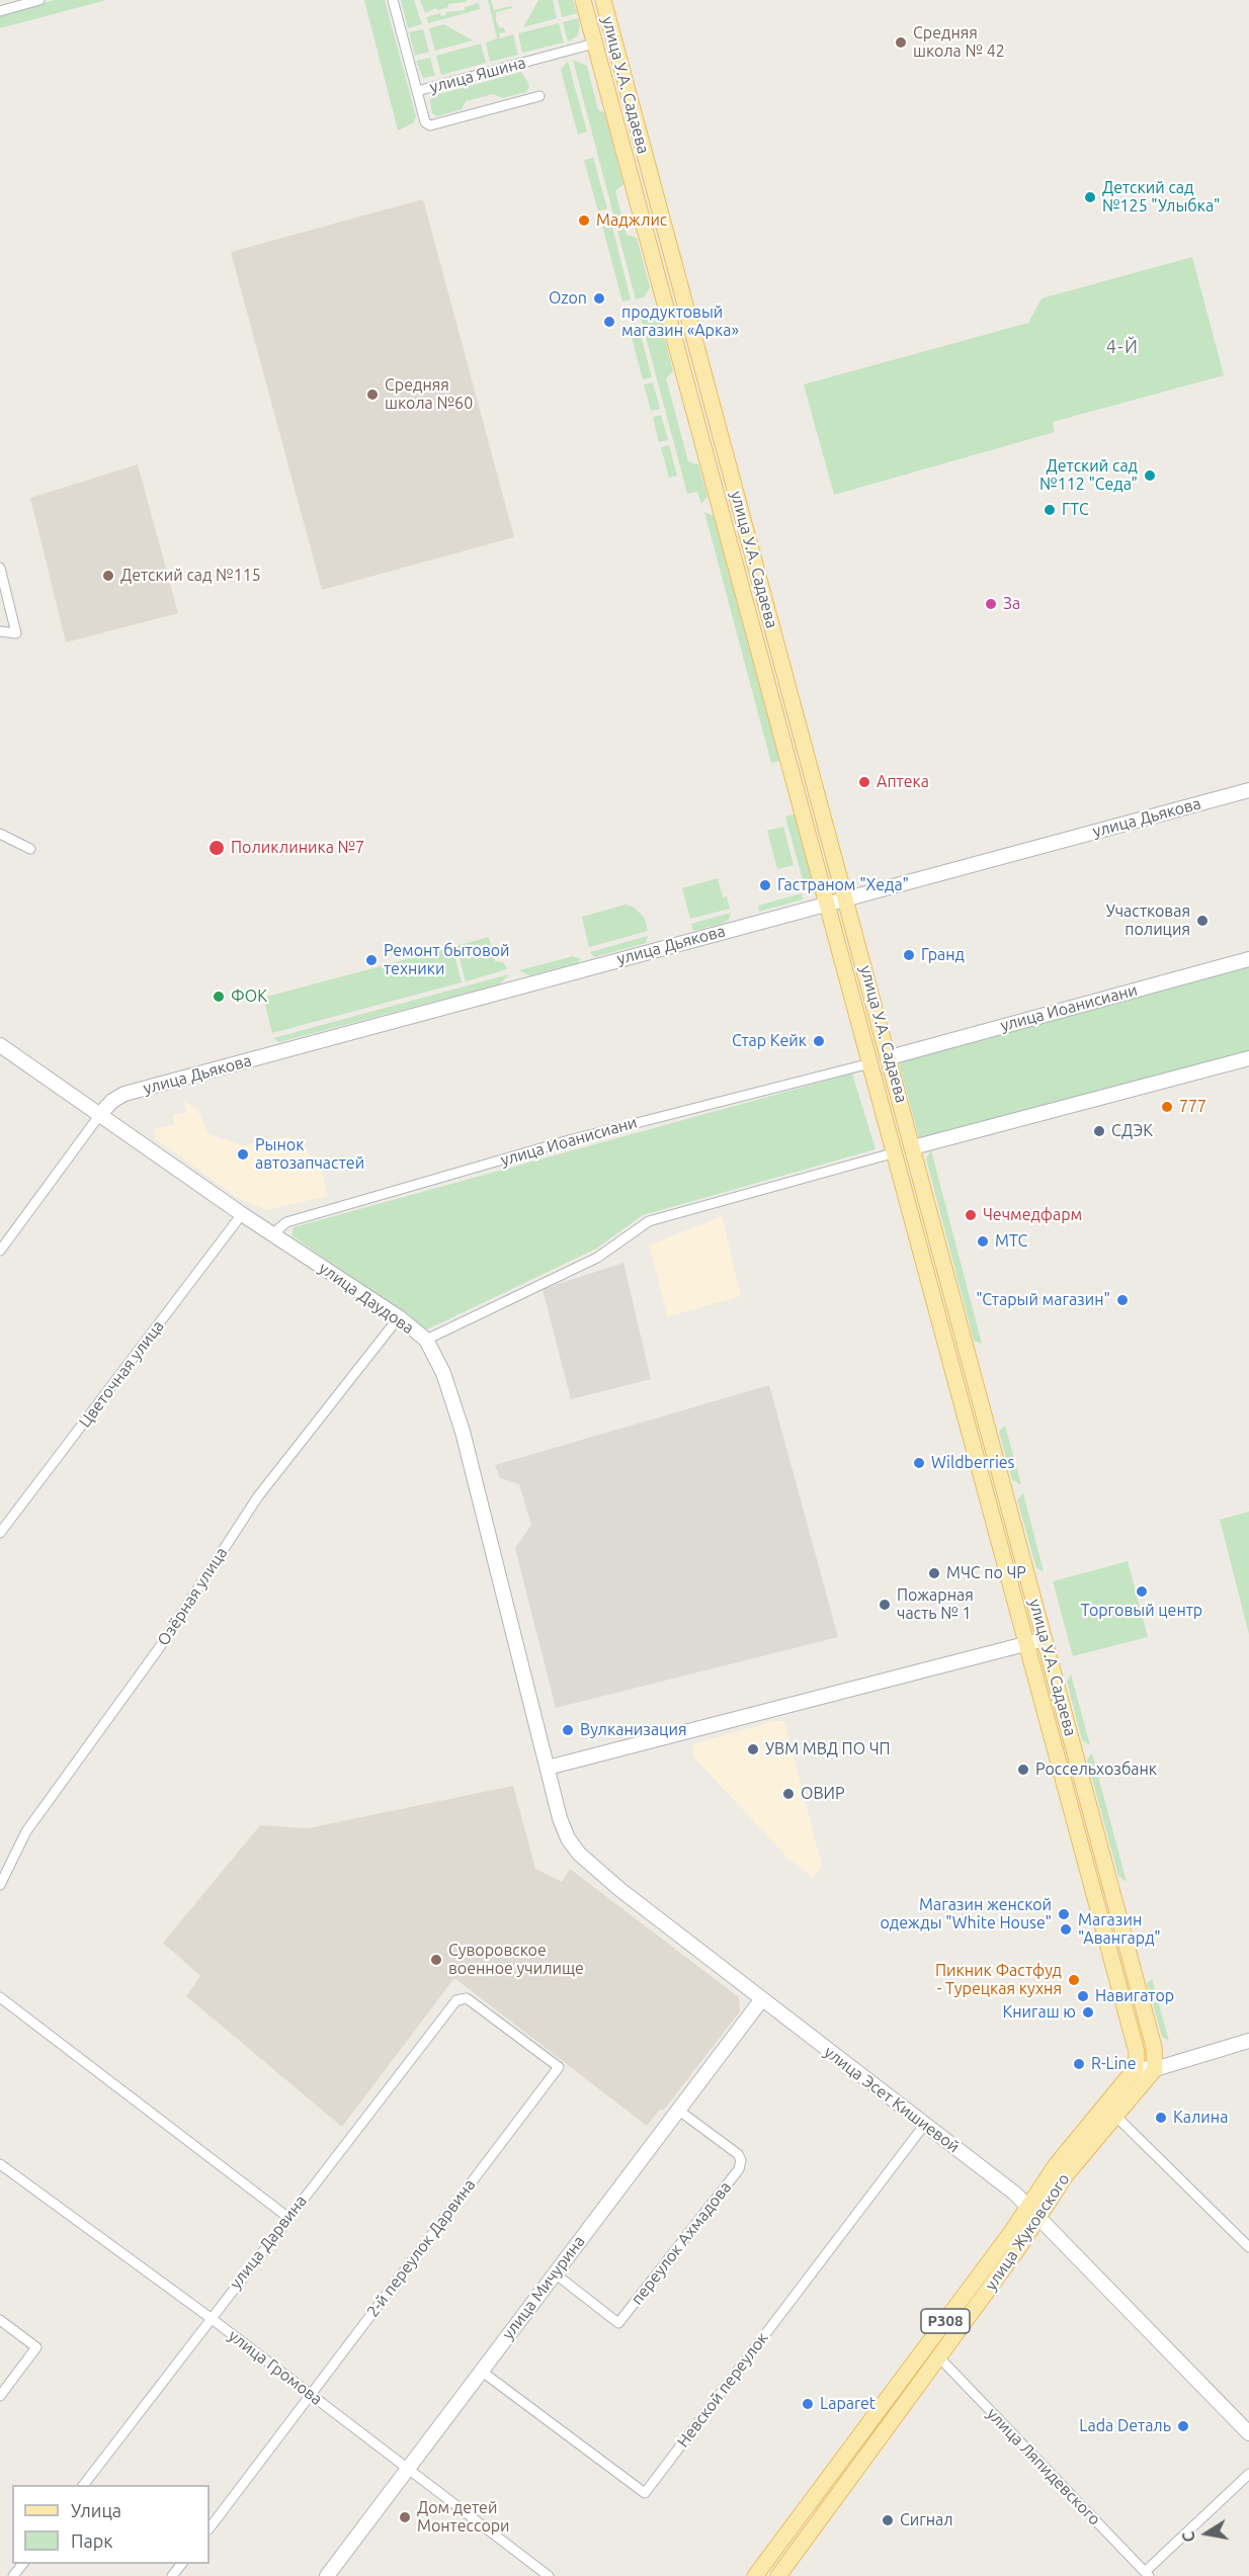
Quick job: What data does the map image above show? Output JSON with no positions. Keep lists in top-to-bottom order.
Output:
{
  "streets": {
    "main road": ["улица У.А. Садаева", "улица Жуковского", "P308"],
    "street": [
      "улица Яшина",
      "улица Дьякова",
      "улица Иоанисиани",
      "улица Даудова",
      "Цветочная улица",
      "Озёрная улица",
      "улица Эсет Кишиевой",
      "улица Дарвина",
      "переулок Ахмадова",
      "2-й переулок Дарвина",
      "улица Мичурина",
      "улица Громова",
      "Невской переулок",
      "улица Ляпидевского"
    ]
  },
  "crossings": [
    ["улица Яшина", "улица У.А. Садаева"],
    ["улица У.А. Садаева", "улица Дьякова"],
    ["улица У.А. Садаева", "улица Иоанисиани"],
    ["улица У.А. Садаева", "улица Жуковского"],
    ["улица У.А. Садаева", "P308"],
    ["улица Дьякова", "улица Даудова"],
    ["улица Иоанисиани", "улица Даудова"],
    ["улица Даудова", "Цветочная улица"],
    ["улица Даудова", "Озёрная улица"],
    ["улица Даудова", "улица Эсет Кишиевой"],
    ["улица Эсет Кишиевой", "улица Жуковского"],
    ["улица Эсет Кишиевой", "улица Мичурина"],
    ["улица Эсет Кишиевой", "P308"],
    ["улица Эсет Кишиевой", "Невской переулок"],
    ["улица Жуковского", "улица Ляпидевского"],
    ["улица Дарвина", "2-й переулок Дарвина"],
    ["улица Дарвина", "улица Громова"],
    ["переулок Ахмадова", "улица Мичурина"],
    ["2-й переулок Дарвина", "улица Громова"],
    ["улица Мичурина", "улица Громова"],
    ["улица Мичурина", "Невской переулок"]
  ],
  "districts": ["4-Й"],
  "places": [
    "Средняя школа № 42",
    "Детский сад №125 \"Улыбка\"",
    "Маджлис",
    "Ozon",
    "продуктовый магазин «Арка»",
    "Средняя школа №60",
    "Детский сад №112 \"Седа\"",
    "ГТС",
    "Детский сад №115",
    "За",
    "Аптека",
    "Поликлиника №7",
    "Гастраном \"Хеда\"",
    "Участковая полиция",
    "Гранд",
    "Ремонт бытовой техники",
    "ФОК",
    "Стар Кейк",
    "777",
    "СДЭК",
    "Рынок автозапчастей",
    "Чечмедфарм",
    "МТС",
    "\"Старый магазин\"",
    "Wildberries",
    "МЧС по ЧР",
    "Торговый центр",
    "Пожарная часть № 1",
    "Вулканизация",
    "УВМ МВД ПО ЧП",
    "Россельхозбанк",
    "ОВИР",
    "Магазин женской одежды \"White House\"",
    "Магазин \"Авангард\"",
    "Суворовское военное училище",
    "Пикник Фастфуд - Турецкая кухня",
    "Навигатор",
    "Книгаш ю",
    "R-Line",
    "Калина",
    "Laparet",
    "Lada Dеталь",
    "Дом детей Монтессори",
    "Сигнал"
  ],
  "legend": ["Улица", "Парк"],
  "north": "left"
}
